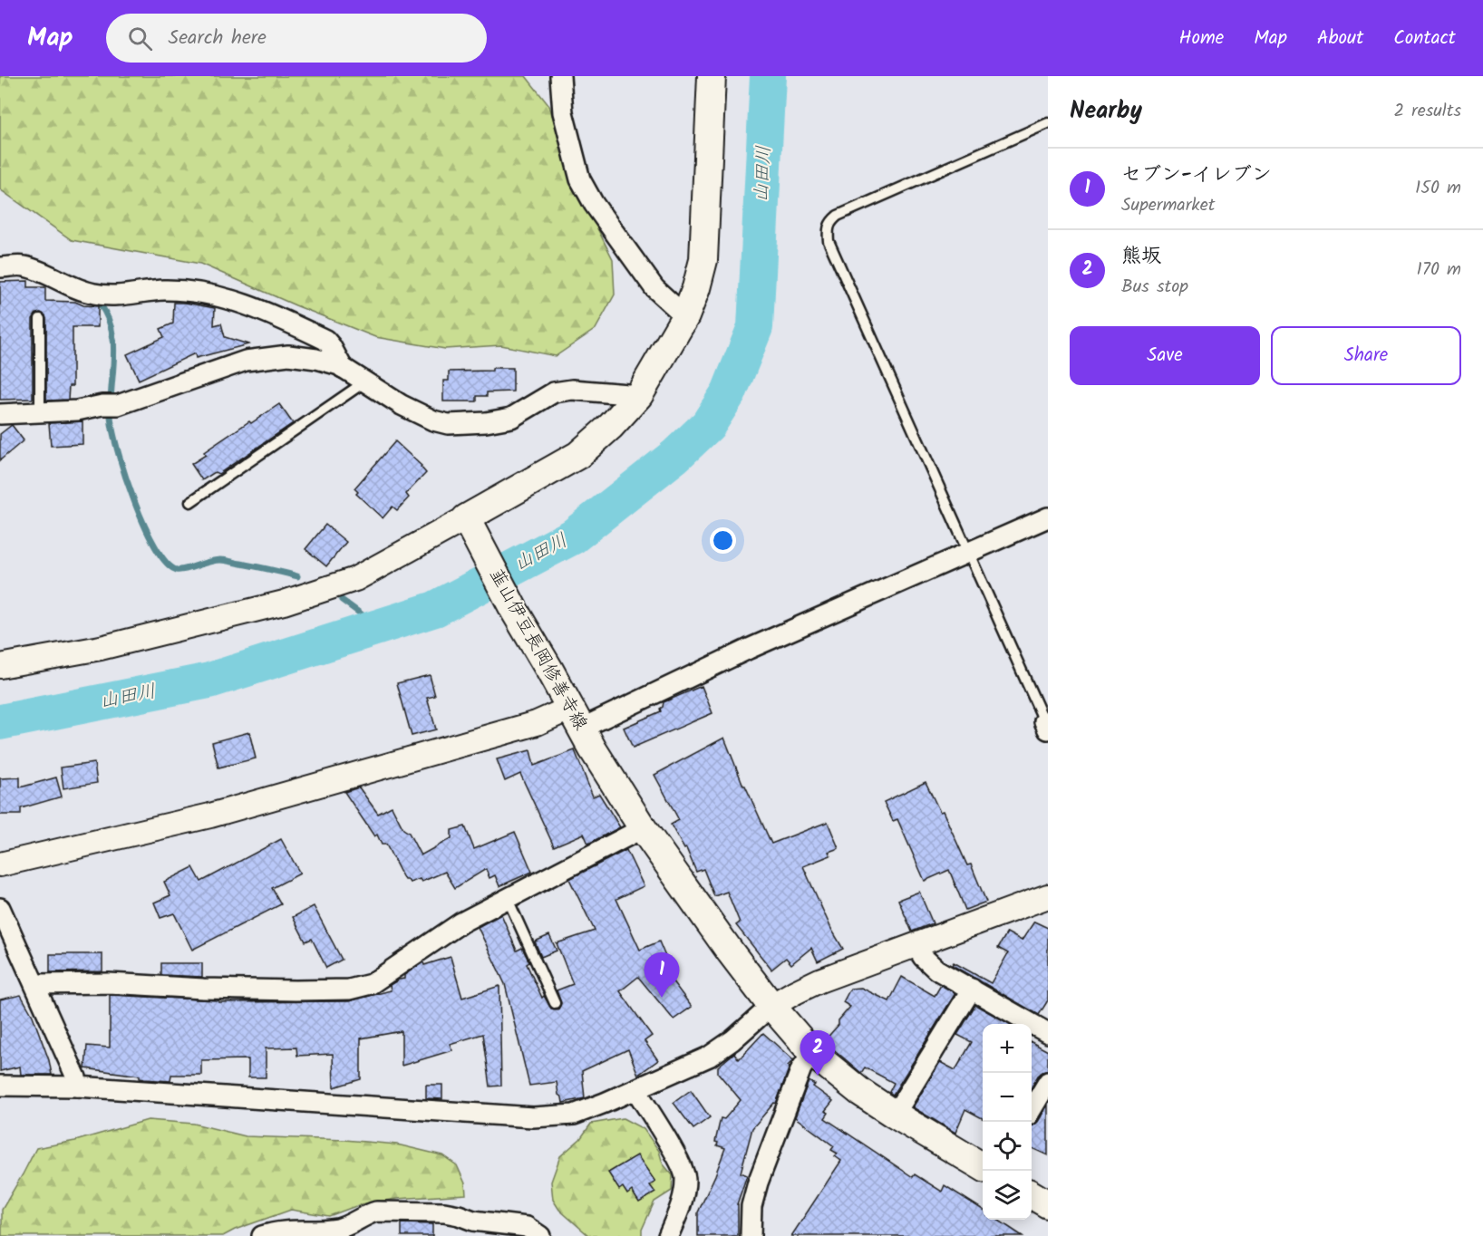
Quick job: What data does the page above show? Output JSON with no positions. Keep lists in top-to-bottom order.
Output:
{
  "streets": {
    "main road": ["韮山伊豆長岡修善寺線"]
  },
  "water": ["山田川"],
  "page": {
    "header": "Map",
    "search": "Search here",
    "nav": [
      "Home",
      "Map",
      "About",
      "Contact"
    ],
    "heading": ["Nearby", "2 results"],
    "list": [
      {
        "mark": "1",
        "name": "セブン-イレブン",
        "note": "Supermarket",
        "value": "150 m"
      },
      {
        "mark": "2",
        "name": "熊坂",
        "note": "Bus stop",
        "value": "170 m"
      }
    ],
    "buttons": ["Save", "Share"],
    "pins": ["1", "2"],
    "map_buttons": ["+", "−"]
  }
}
